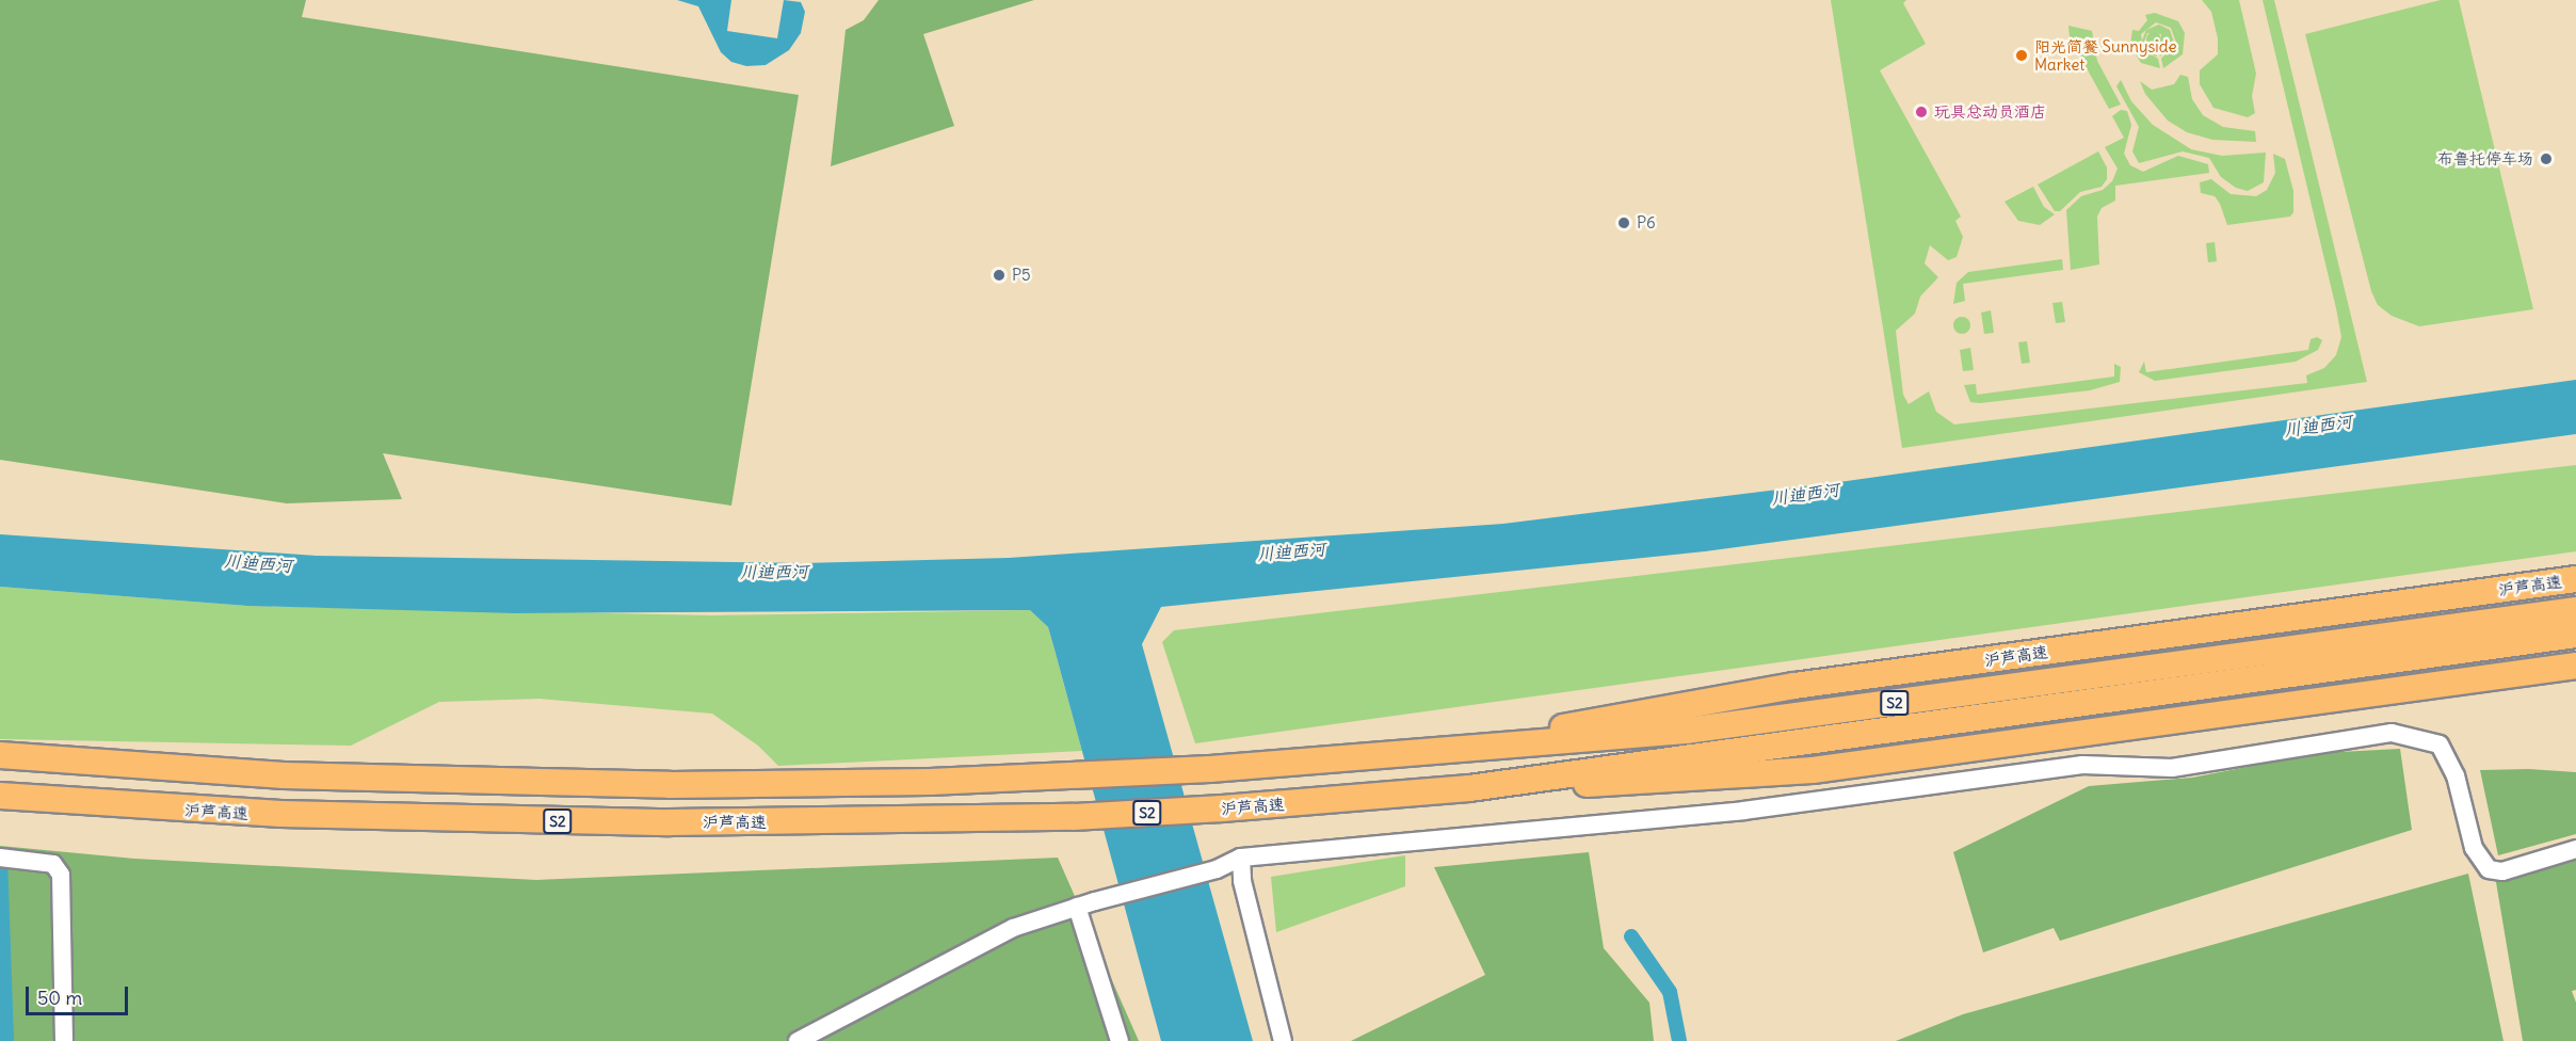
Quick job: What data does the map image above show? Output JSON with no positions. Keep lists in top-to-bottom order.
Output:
{
  "streets": {
    "highway": ["沪芦高速", "S2"]
  },
  "water": ["川迪西河"],
  "places": [
    "阳光简餐 Sunnyside Market",
    "玩具总动员酒店",
    "布鲁托停车场",
    "P6",
    "P5"
  ],
  "scale_bar": "50 m"
}
